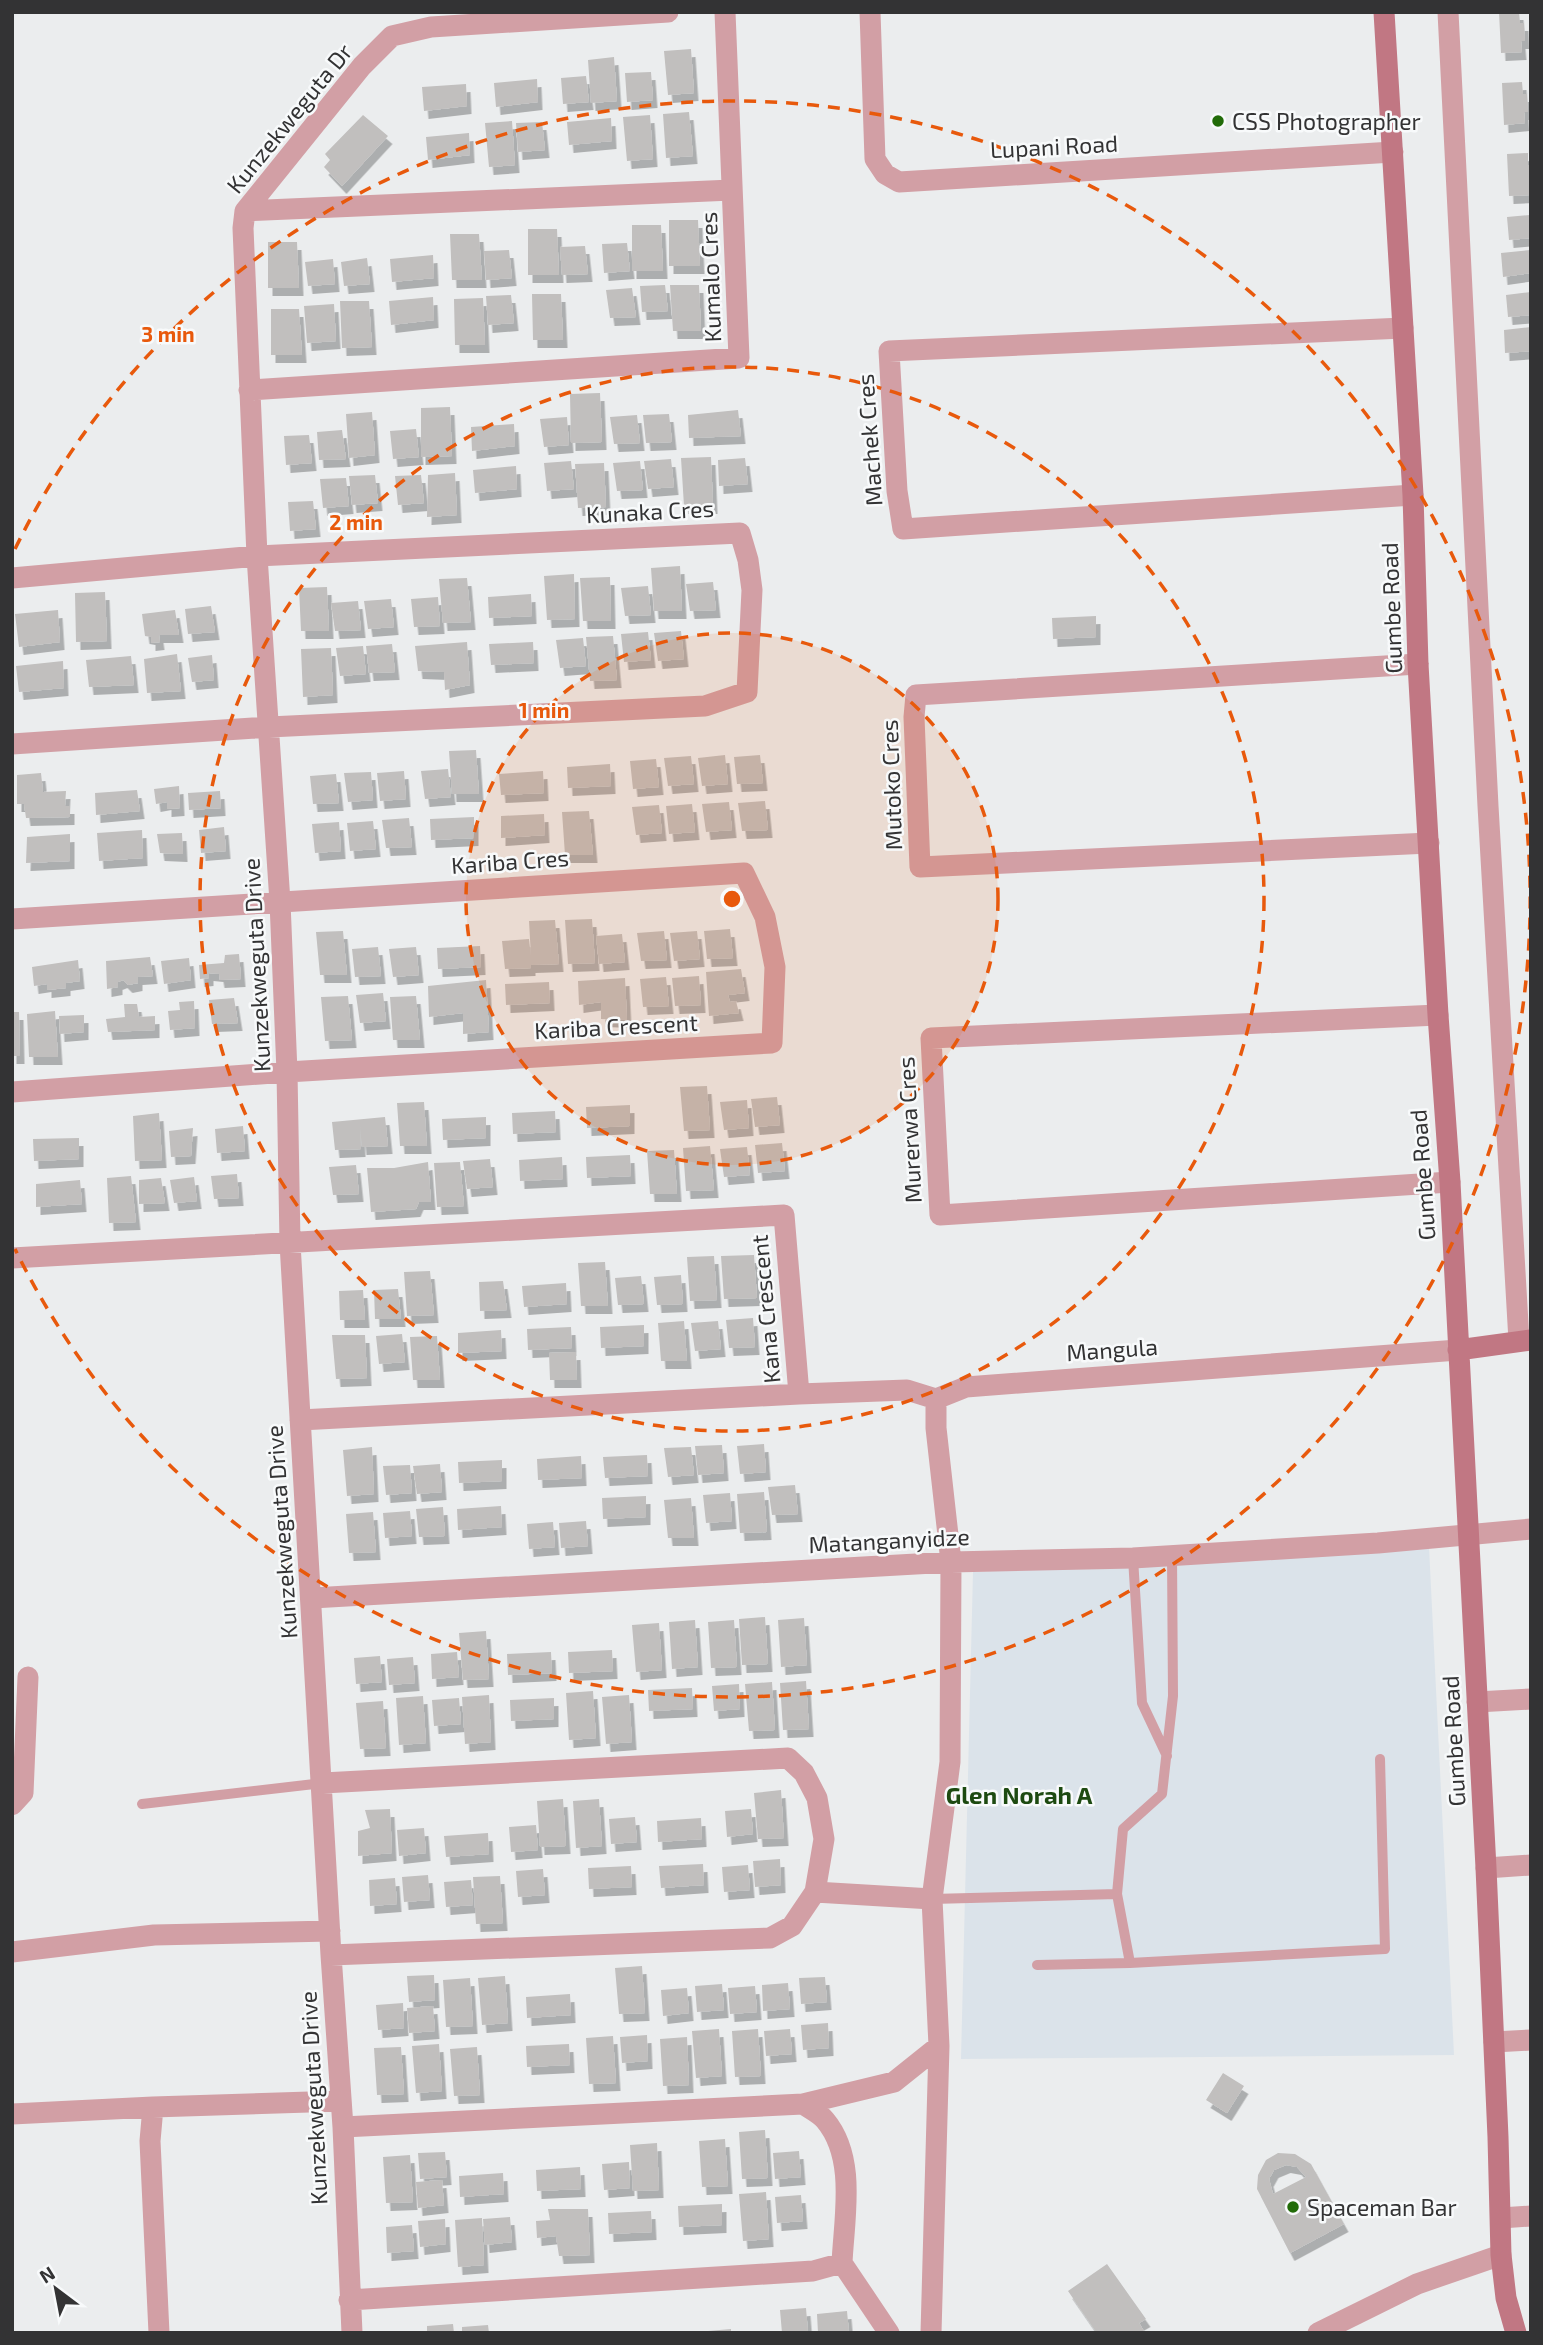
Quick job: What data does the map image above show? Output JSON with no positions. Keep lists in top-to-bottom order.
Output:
{
  "streets": {
    "street": [
      "Kunzekweguta Dr",
      "Lupani Road",
      "Kumalo Cres",
      "Machek Cres",
      "Kunaka Cres",
      "Gumbe Road",
      "Mutoko Cres",
      "Kariba Cres",
      "Kunzekweguta Drive",
      "Kariba Crescent",
      "Murerwa Cres",
      "Kana Crescent",
      "Mangula",
      "Matanganyidze"
    ]
  },
  "crossings": [
    ["Kunzekweguta Dr", "Kumalo Cres"],
    ["Kunzekweguta Dr", "Kunaka Cres"],
    ["Kunzekweguta Dr", "Kunzekweguta Drive"],
    ["Lupani Road", "Gumbe Road"],
    ["Machek Cres", "Gumbe Road"],
    ["Kunaka Cres", "Kunzekweguta Drive"],
    ["Gumbe Road", "Mutoko Cres"],
    ["Gumbe Road", "Murerwa Cres"],
    ["Gumbe Road", "Mangula"],
    ["Gumbe Road", "Matanganyidze"],
    ["Kariba Cres", "Kunzekweguta Drive"],
    ["Kariba Cres", "Kariba Crescent"],
    ["Kunzekweguta Drive", "Kariba Crescent"],
    ["Kunzekweguta Drive", "Kana Crescent"],
    ["Kunzekweguta Drive", "Matanganyidze"]
  ],
  "districts": ["Glen Norah A"],
  "places": ["CSS Photographer", "Spaceman Bar"],
  "north": "top left",
  "rings": ["3 min", "2 min", "1 min"]
}
